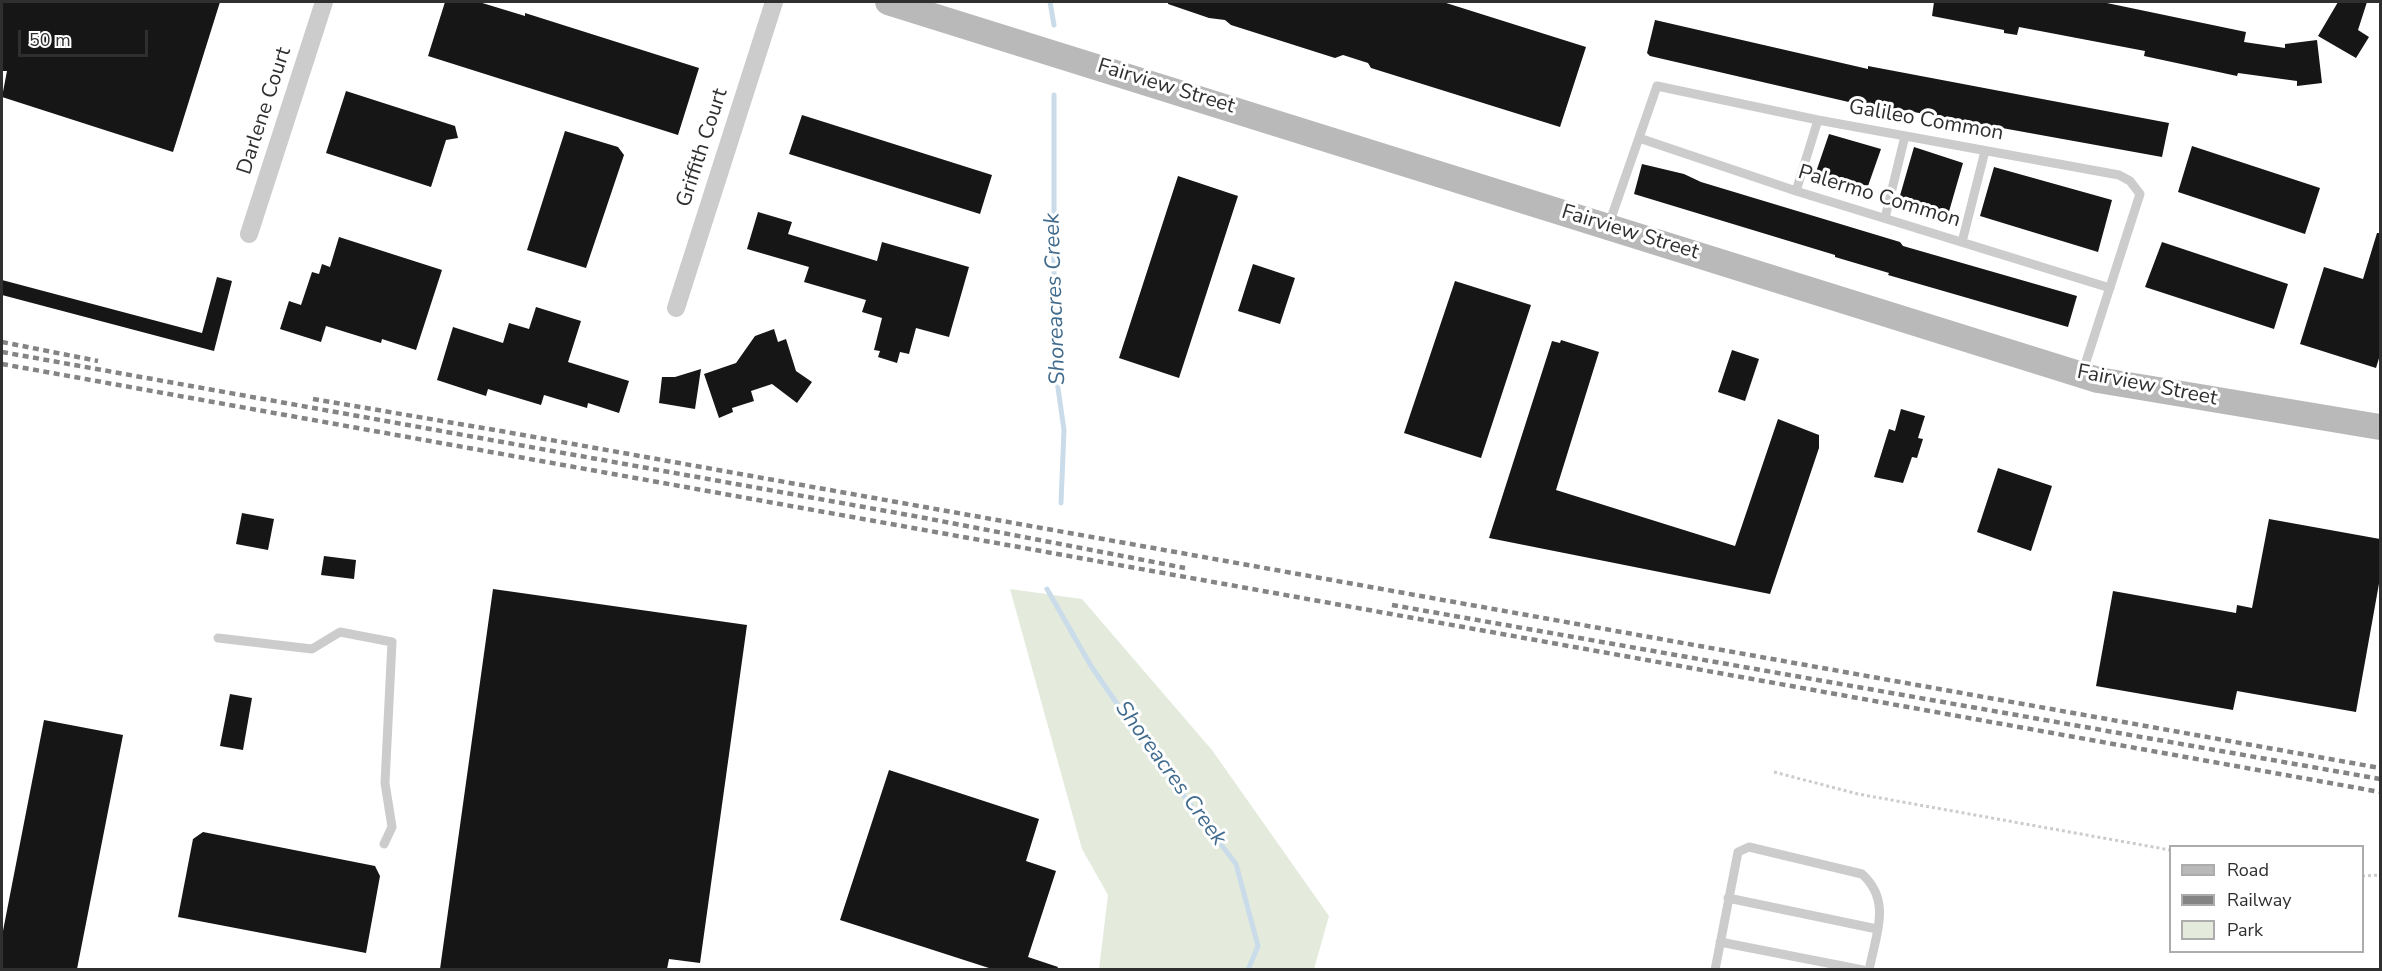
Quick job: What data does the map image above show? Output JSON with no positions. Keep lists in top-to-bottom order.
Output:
{
  "streets": {
    "main road": ["Fairview Street"],
    "street": ["Darlene Court", "Griffith Court"],
    "lane": ["Galileo Common", "Palermo Common"]
  },
  "crossings": [
    ["Fairview Street", "Galileo Common"],
    ["Galileo Common", "Palermo Common"]
  ],
  "water": ["Shoreacres Creek"],
  "legend": ["Road", "Railway", "Park"],
  "scale_bar": "50 m"
}
